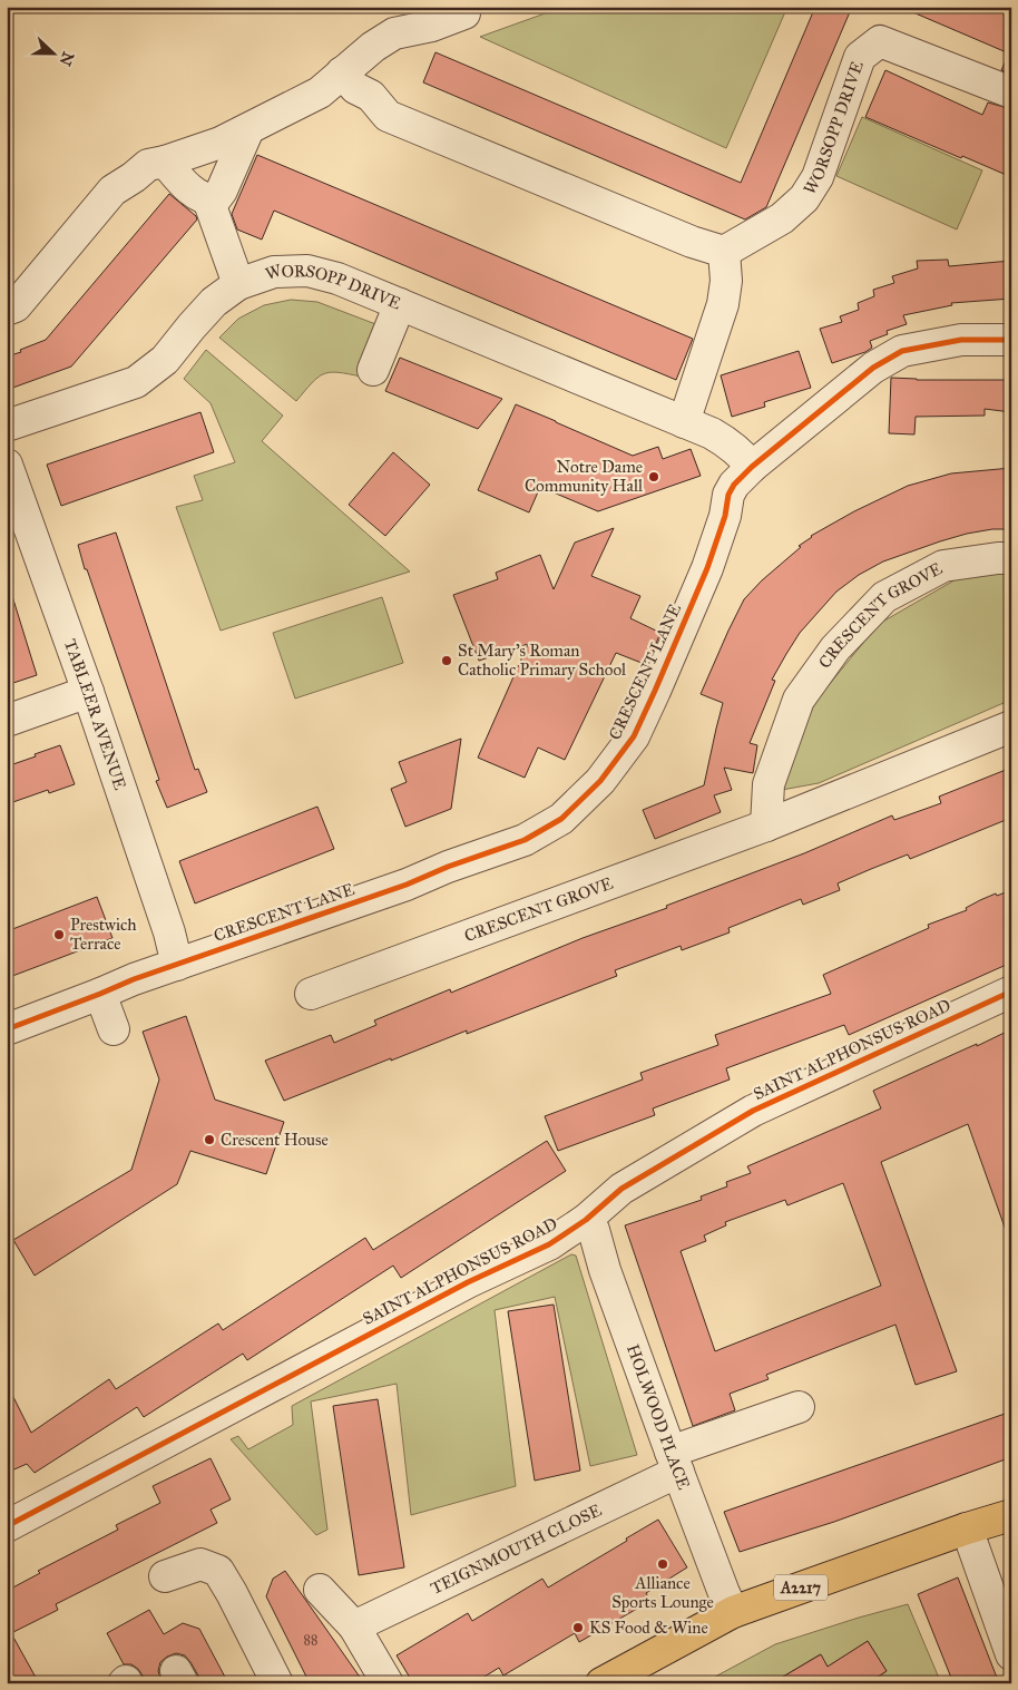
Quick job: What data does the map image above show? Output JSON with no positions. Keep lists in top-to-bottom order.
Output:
{
  "streets": {
    "main road": ["A2217"],
    "street": [
      "WORSOPP DRIVE",
      "CRESCENT GROVE",
      "CRESCENT LANE",
      "TABLEER AVENUE",
      "SAINT ALPHONSUS ROAD",
      "HOLWOOD PLACE",
      "TEIGNMOUTH CLOSE"
    ]
  },
  "crossings": [
    ["WORSOPP DRIVE", "CRESCENT LANE"],
    ["CRESCENT LANE", "TABLEER AVENUE"],
    ["SAINT ALPHONSUS ROAD", "HOLWOOD PLACE"],
    ["HOLWOOD PLACE", "TEIGNMOUTH CLOSE"],
    ["HOLWOOD PLACE", "A2217"]
  ],
  "places": [
    "Notre Dame Community Hall",
    "St Mary's Roman Catholic Primary School",
    "Prestwich Terrace",
    "Crescent House",
    "Alliance Sports Lounge",
    "KS Food & Wine"
  ],
  "house_numbers": ["88"],
  "north": "right"
}
